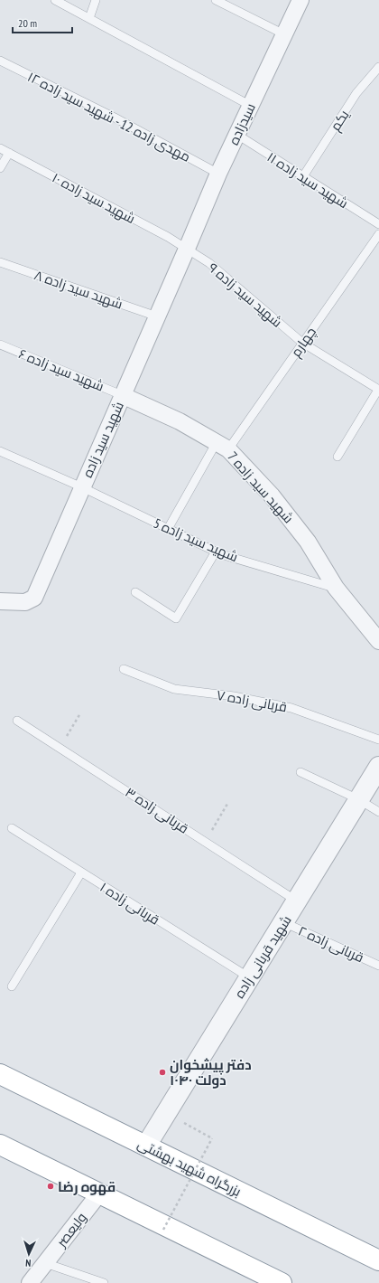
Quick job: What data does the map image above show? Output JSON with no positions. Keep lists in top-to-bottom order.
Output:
{
  "streets": {
    "highway": ["بزرگراه شهید بهشتی"],
    "street": [
      "سیدزاده",
      "شهید سید زاده",
      "شهید سید زاده 7",
      "شهید قربانی زاده",
      "ولیعصر"
    ],
    "lane": [
      "مهدی زاده 12 - شهید سید زاده ۱۲",
      "یکم",
      "شهید سید زاده ۱۱",
      "شهید سید زاده ۱۰",
      "شهید سید زاده ۸",
      "شهید سید زاده ۹",
      "چهارم",
      "شهید سید زاده ۶",
      "شهید سید زاده 5",
      "قربانی زاده ۷",
      "قربانی زاده ۳",
      "قربانی زاده ۱",
      "قربانی زاده ۲"
    ]
  },
  "crossings": [
    ["مهدی زاده 12 - شهید سید زاده ۱۲", "سیدزاده"],
    ["یکم", "شهید سید زاده ۱۱"],
    ["سیدزاده", "شهید سید زاده ۱۱"],
    ["سیدزاده", "شهید سید زاده ۱۰"],
    ["سیدزاده", "شهید سید زاده ۹"],
    ["سیدزاده", "شهید سید زاده"],
    ["شهید سید زاده ۱۰", "شهید سید زاده ۹"],
    ["شهید سید زاده ۱۰", "شهید سید زاده"],
    ["شهید سید زاده ۸", "شهید سید زاده"],
    ["شهید سید زاده ۹", "چهارم"],
    ["شهید سید زاده ۹", "شهید سید زاده"],
    ["چهارم", "شهید سید زاده 7"],
    ["چهارم", "شهید سید زاده 5"],
    ["شهید سید زاده ۶", "شهید سید زاده"],
    ["شهید سید زاده ۶", "شهید سید زاده 7"],
    ["شهید سید زاده", "شهید سید زاده 7"],
    ["شهید سید زاده", "شهید سید زاده 5"],
    ["شهید سید زاده 7", "شهید سید زاده 5"],
    ["قربانی زاده ۳", "شهید قربانی زاده"],
    ["قربانی زاده ۱", "شهید قربانی زاده"],
    ["قربانی زاده ۲", "شهید قربانی زاده"],
    ["شهید قربانی زاده", "بزرگراه شهید بهشتی"]
  ],
  "places": ["دفتر پیشخوان دولت ۱۰۴۰", "قهوه رضا"],
  "scale_bar": "20 m",
  "north": "bottom"
}
